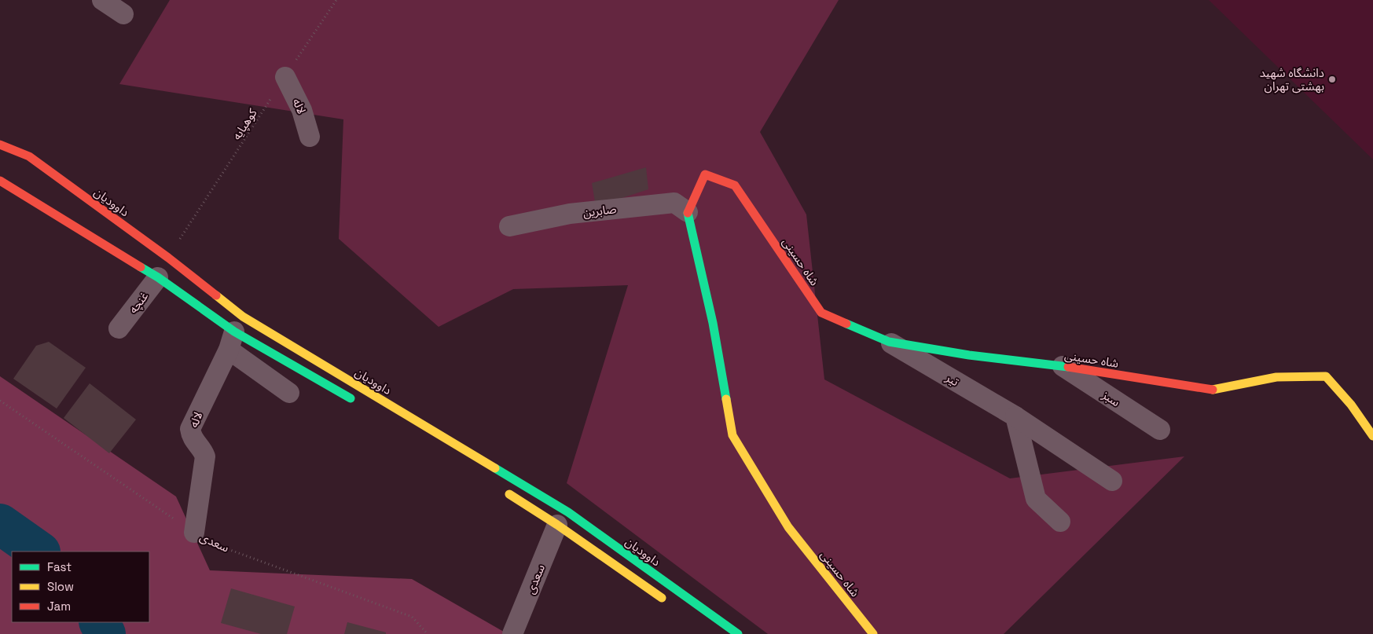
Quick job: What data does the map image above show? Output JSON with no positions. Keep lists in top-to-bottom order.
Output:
{
  "streets": {
    "street": [
      "لاله",
      "داوودیان",
      "صابرین",
      "شاه حسینی",
      "غنچه",
      "تیر",
      "سبز",
      "سعدی"
    ],
    "path": ["کوهپایه"]
  },
  "crossings": [
    ["لاله", "کوهپایه"],
    ["لاله", "داوودیان"],
    ["لاله", "سعدی"],
    ["کوهپایه", "داوودیان"],
    ["کوهپایه", "غنچه"],
    ["داوودیان", "غنچه"],
    ["صابرین", "شاه حسینی"],
    ["شاه حسینی", "تیر"],
    ["شاه حسینی", "سبز"]
  ],
  "places": ["دانشگاه شهید بهشتی تهران"],
  "legend": ["Fast", "Slow", "Jam"]
}
